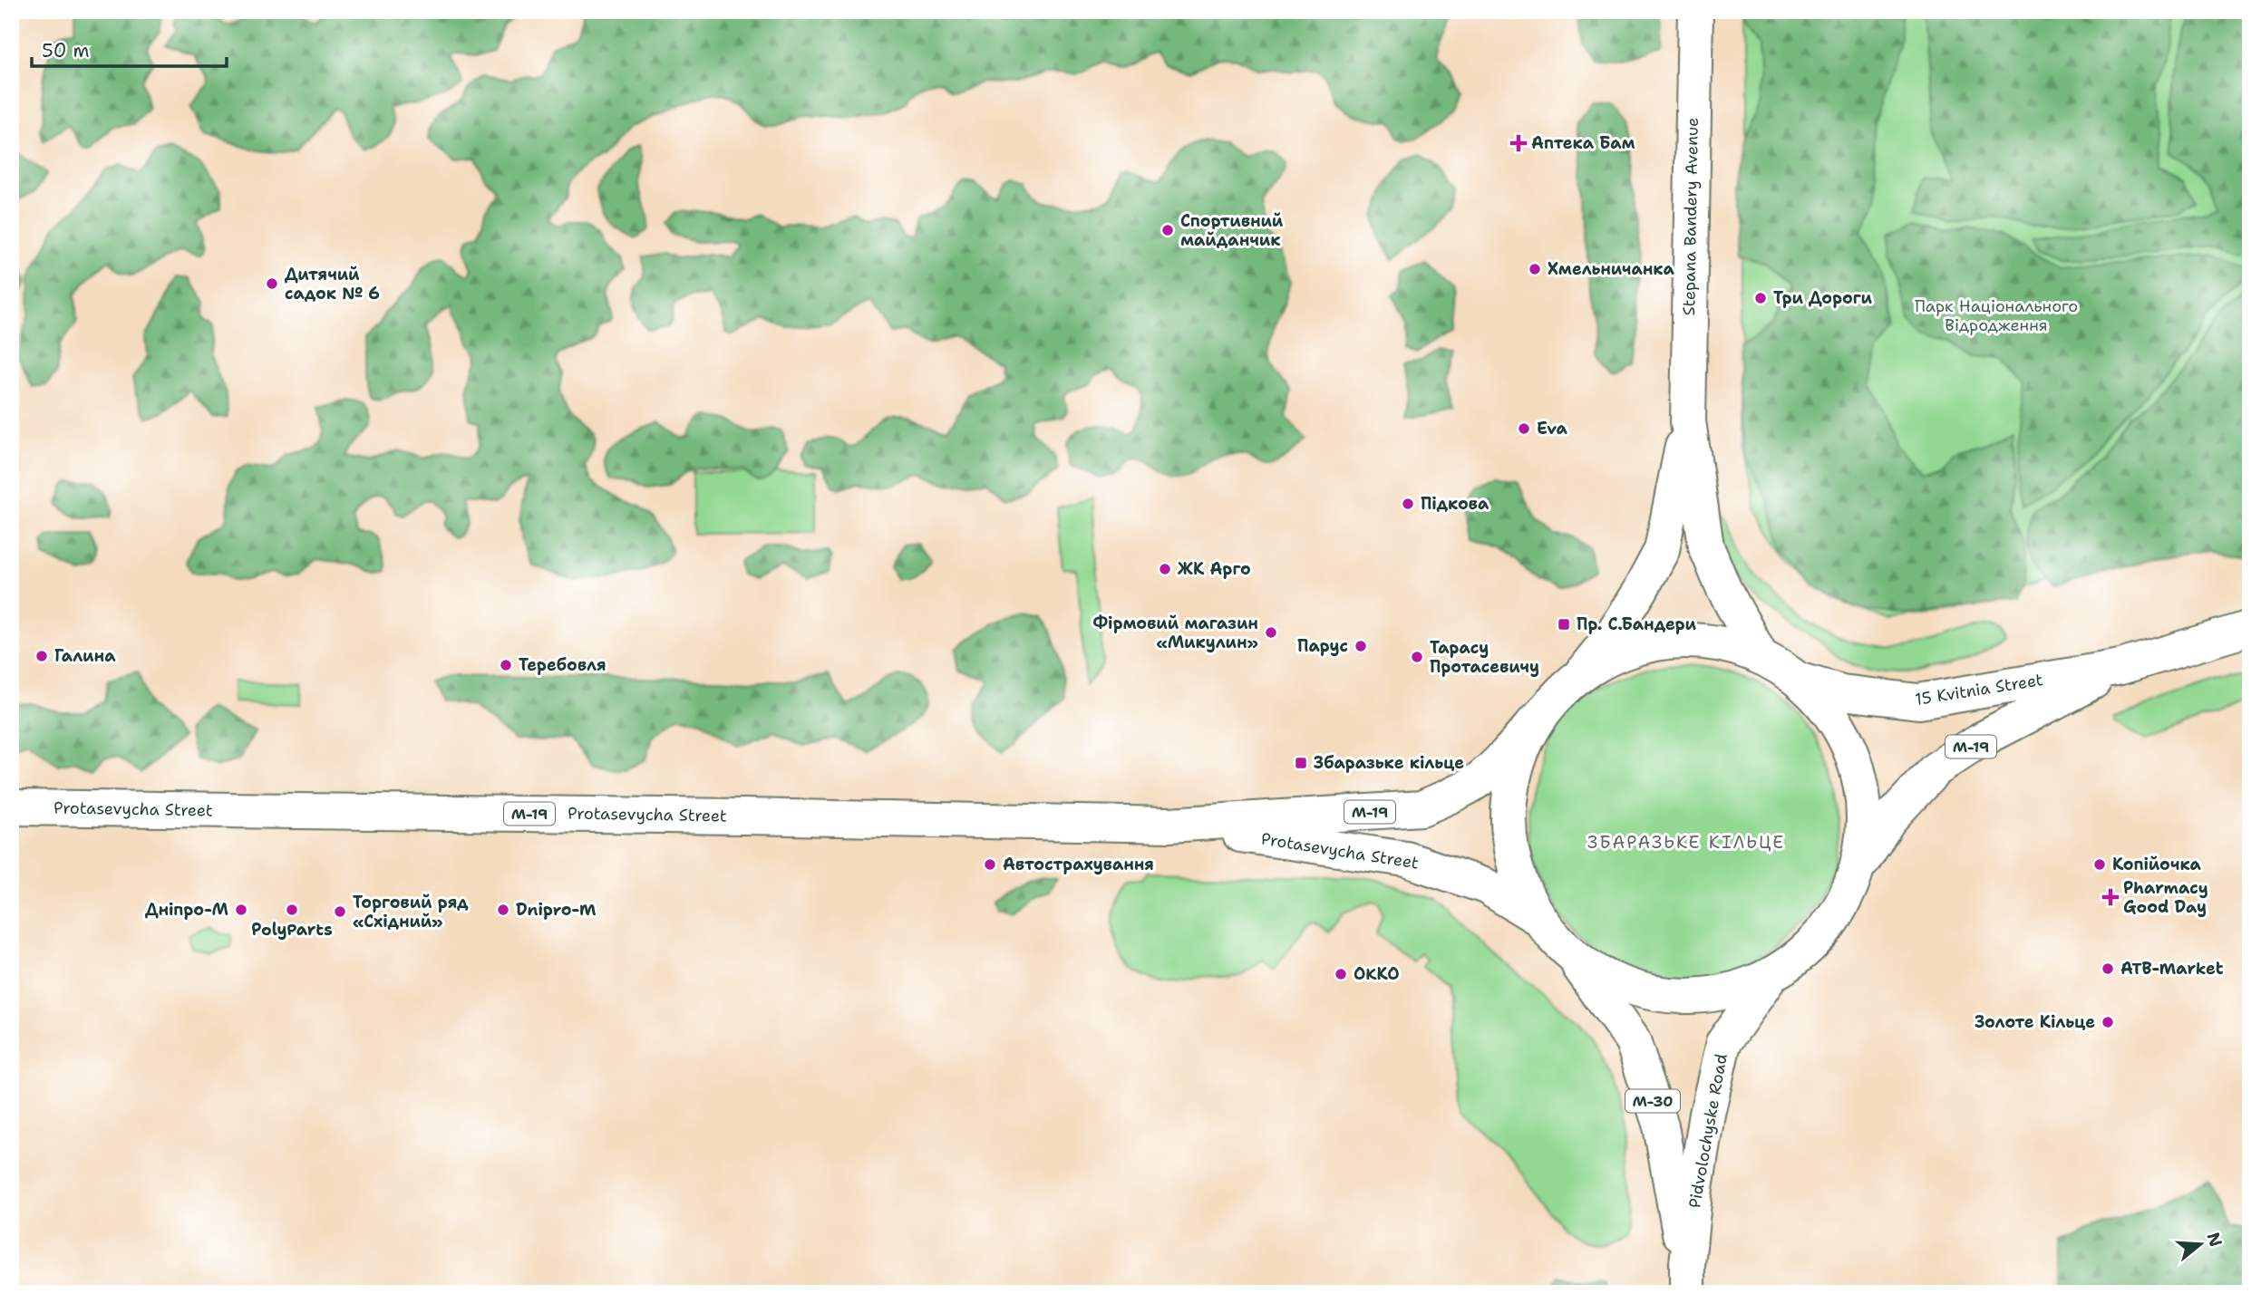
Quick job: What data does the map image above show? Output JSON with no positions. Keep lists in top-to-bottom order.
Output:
{
  "streets": {
    "main road": [
      "Stepana Bandery Avenue",
      "15 Kvitnia Street",
      "М-19",
      "Protasevycha Street",
      "М-30",
      "Pidvolochyske Road"
    ]
  },
  "crossings": [
    ["Stepana Bandery Avenue", "М-19"],
    ["15 Kvitnia Street", "М-19"],
    ["М-19", "Protasevycha Street"],
    ["М-19", "Pidvolochyske Road"]
  ],
  "districts": ["ЗБАРАЗЬКЕ КІЛЬЦЕ"],
  "parks": ["Парк Національного Відродження"],
  "places": {
    "health": ["Аптека Бам", "Pharmacy Good Day"],
    "other": [
      "Спортивний майданчик",
      "Хмельничанка",
      "Дитячий садок № 6",
      "Три Дороги",
      "Eva",
      "Підкова",
      "ЖК Арго",
      "Фірмовий магазин «Микулин»",
      "Парус",
      "Галина",
      "Тарасу Протасевичу",
      "Теребовля",
      "Автострахування",
      "Копійочка",
      "Дніпро-М",
      "PolyParts",
      "Dnipro-M",
      "Торговий ряд «Східний»",
      "ATB-Market",
      "OKKO",
      "Золоте Кільце"
    ],
    "transit": ["Пр. С.Бандери", "Збаразьке кільце"]
  },
  "scale_bar": "50 m",
  "north": "right"
}
